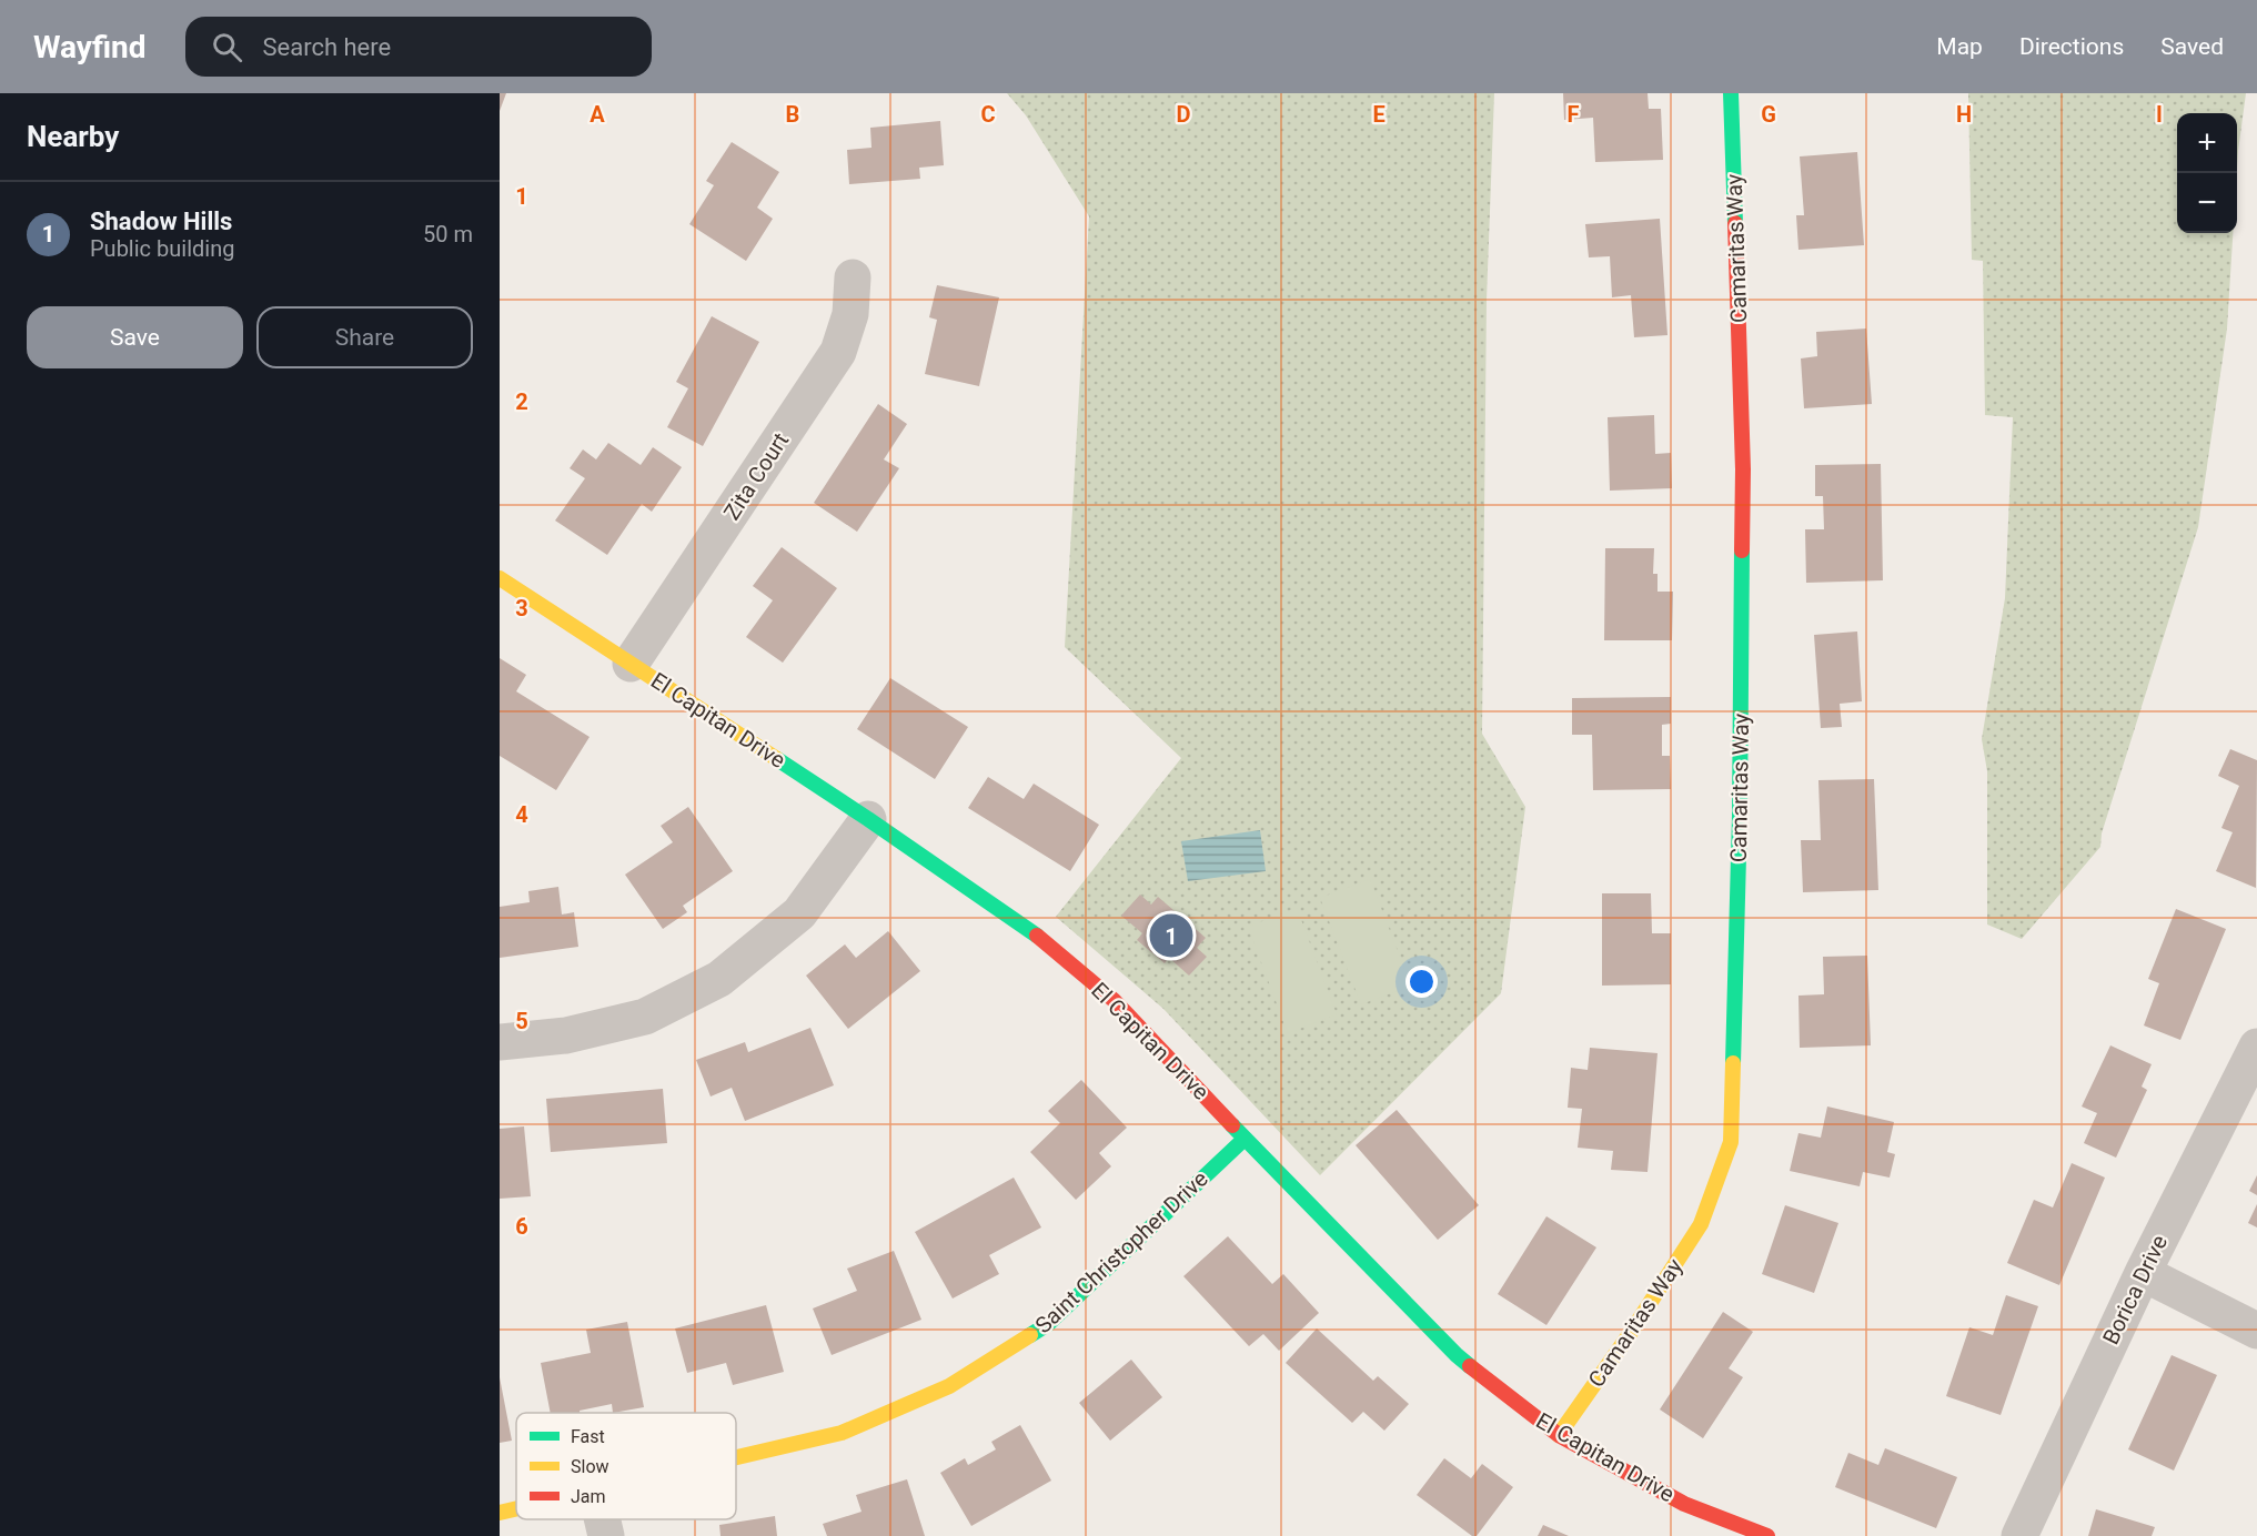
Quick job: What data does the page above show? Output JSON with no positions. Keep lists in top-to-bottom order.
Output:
{
  "streets": {
    "street": [
      "Camaritas Way",
      "Zita Court",
      "El Capitan Drive",
      "Saint Christopher Drive",
      "Borica Drive"
    ]
  },
  "crossings": [
    ["Camaritas Way", "El Capitan Drive"],
    ["Zita Court", "El Capitan Drive"],
    ["El Capitan Drive", "Saint Christopher Drive"]
  ],
  "legend": ["Fast", "Slow", "Jam"],
  "page": {
    "header": "Wayfind",
    "search": "Search here",
    "nav": ["Map", "Directions", "Saved"],
    "heading": "Nearby",
    "map_buttons": ["+", "−"],
    "list": [
      {
        "mark": "1",
        "name": "Shadow Hills",
        "note": "Public building",
        "value": "50 m"
      }
    ],
    "buttons": ["Save", "Share"],
    "pins": "1"
  },
  "grid": {
    "columns": [
      "A",
      "B",
      "C",
      "D",
      "E",
      "F",
      "G",
      "H",
      "I"
    ],
    "rows": [
      "1",
      "2",
      "3",
      "4",
      "5",
      "6"
    ]
  }
}
